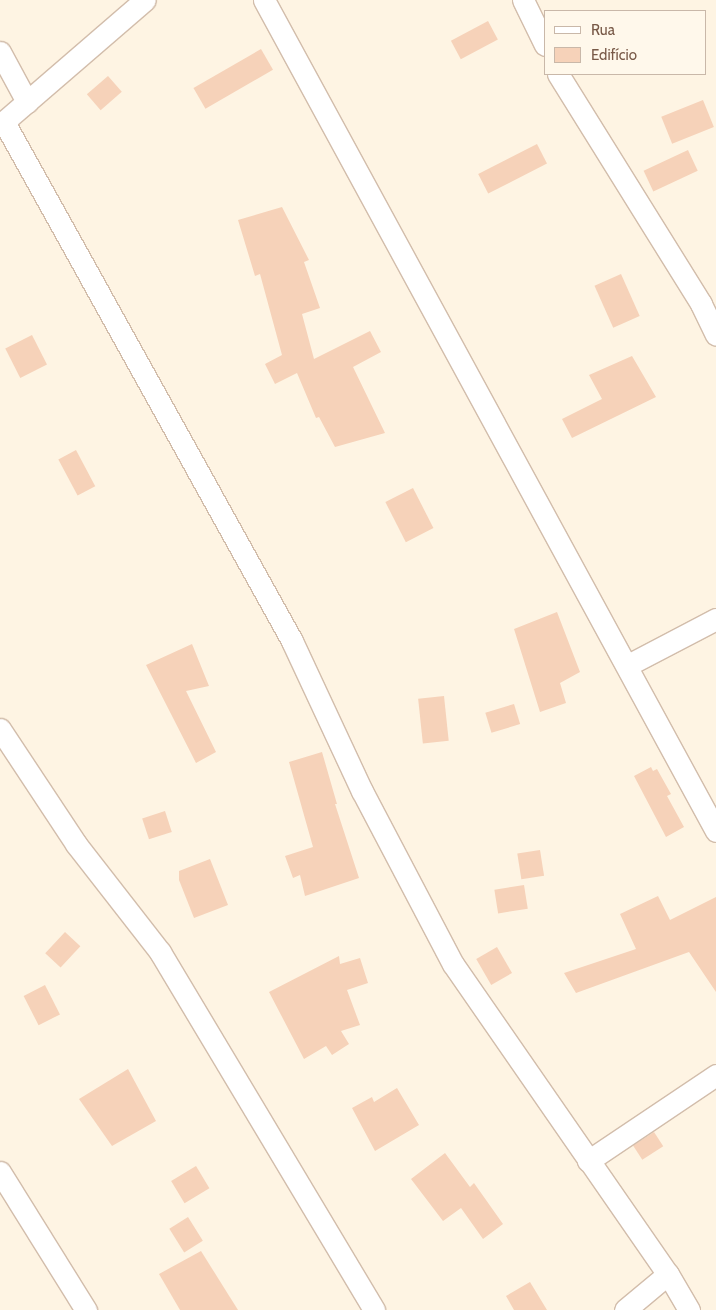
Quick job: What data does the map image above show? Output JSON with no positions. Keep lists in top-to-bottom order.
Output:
{
  "legend": ["Rua", "Edifício"]
}
